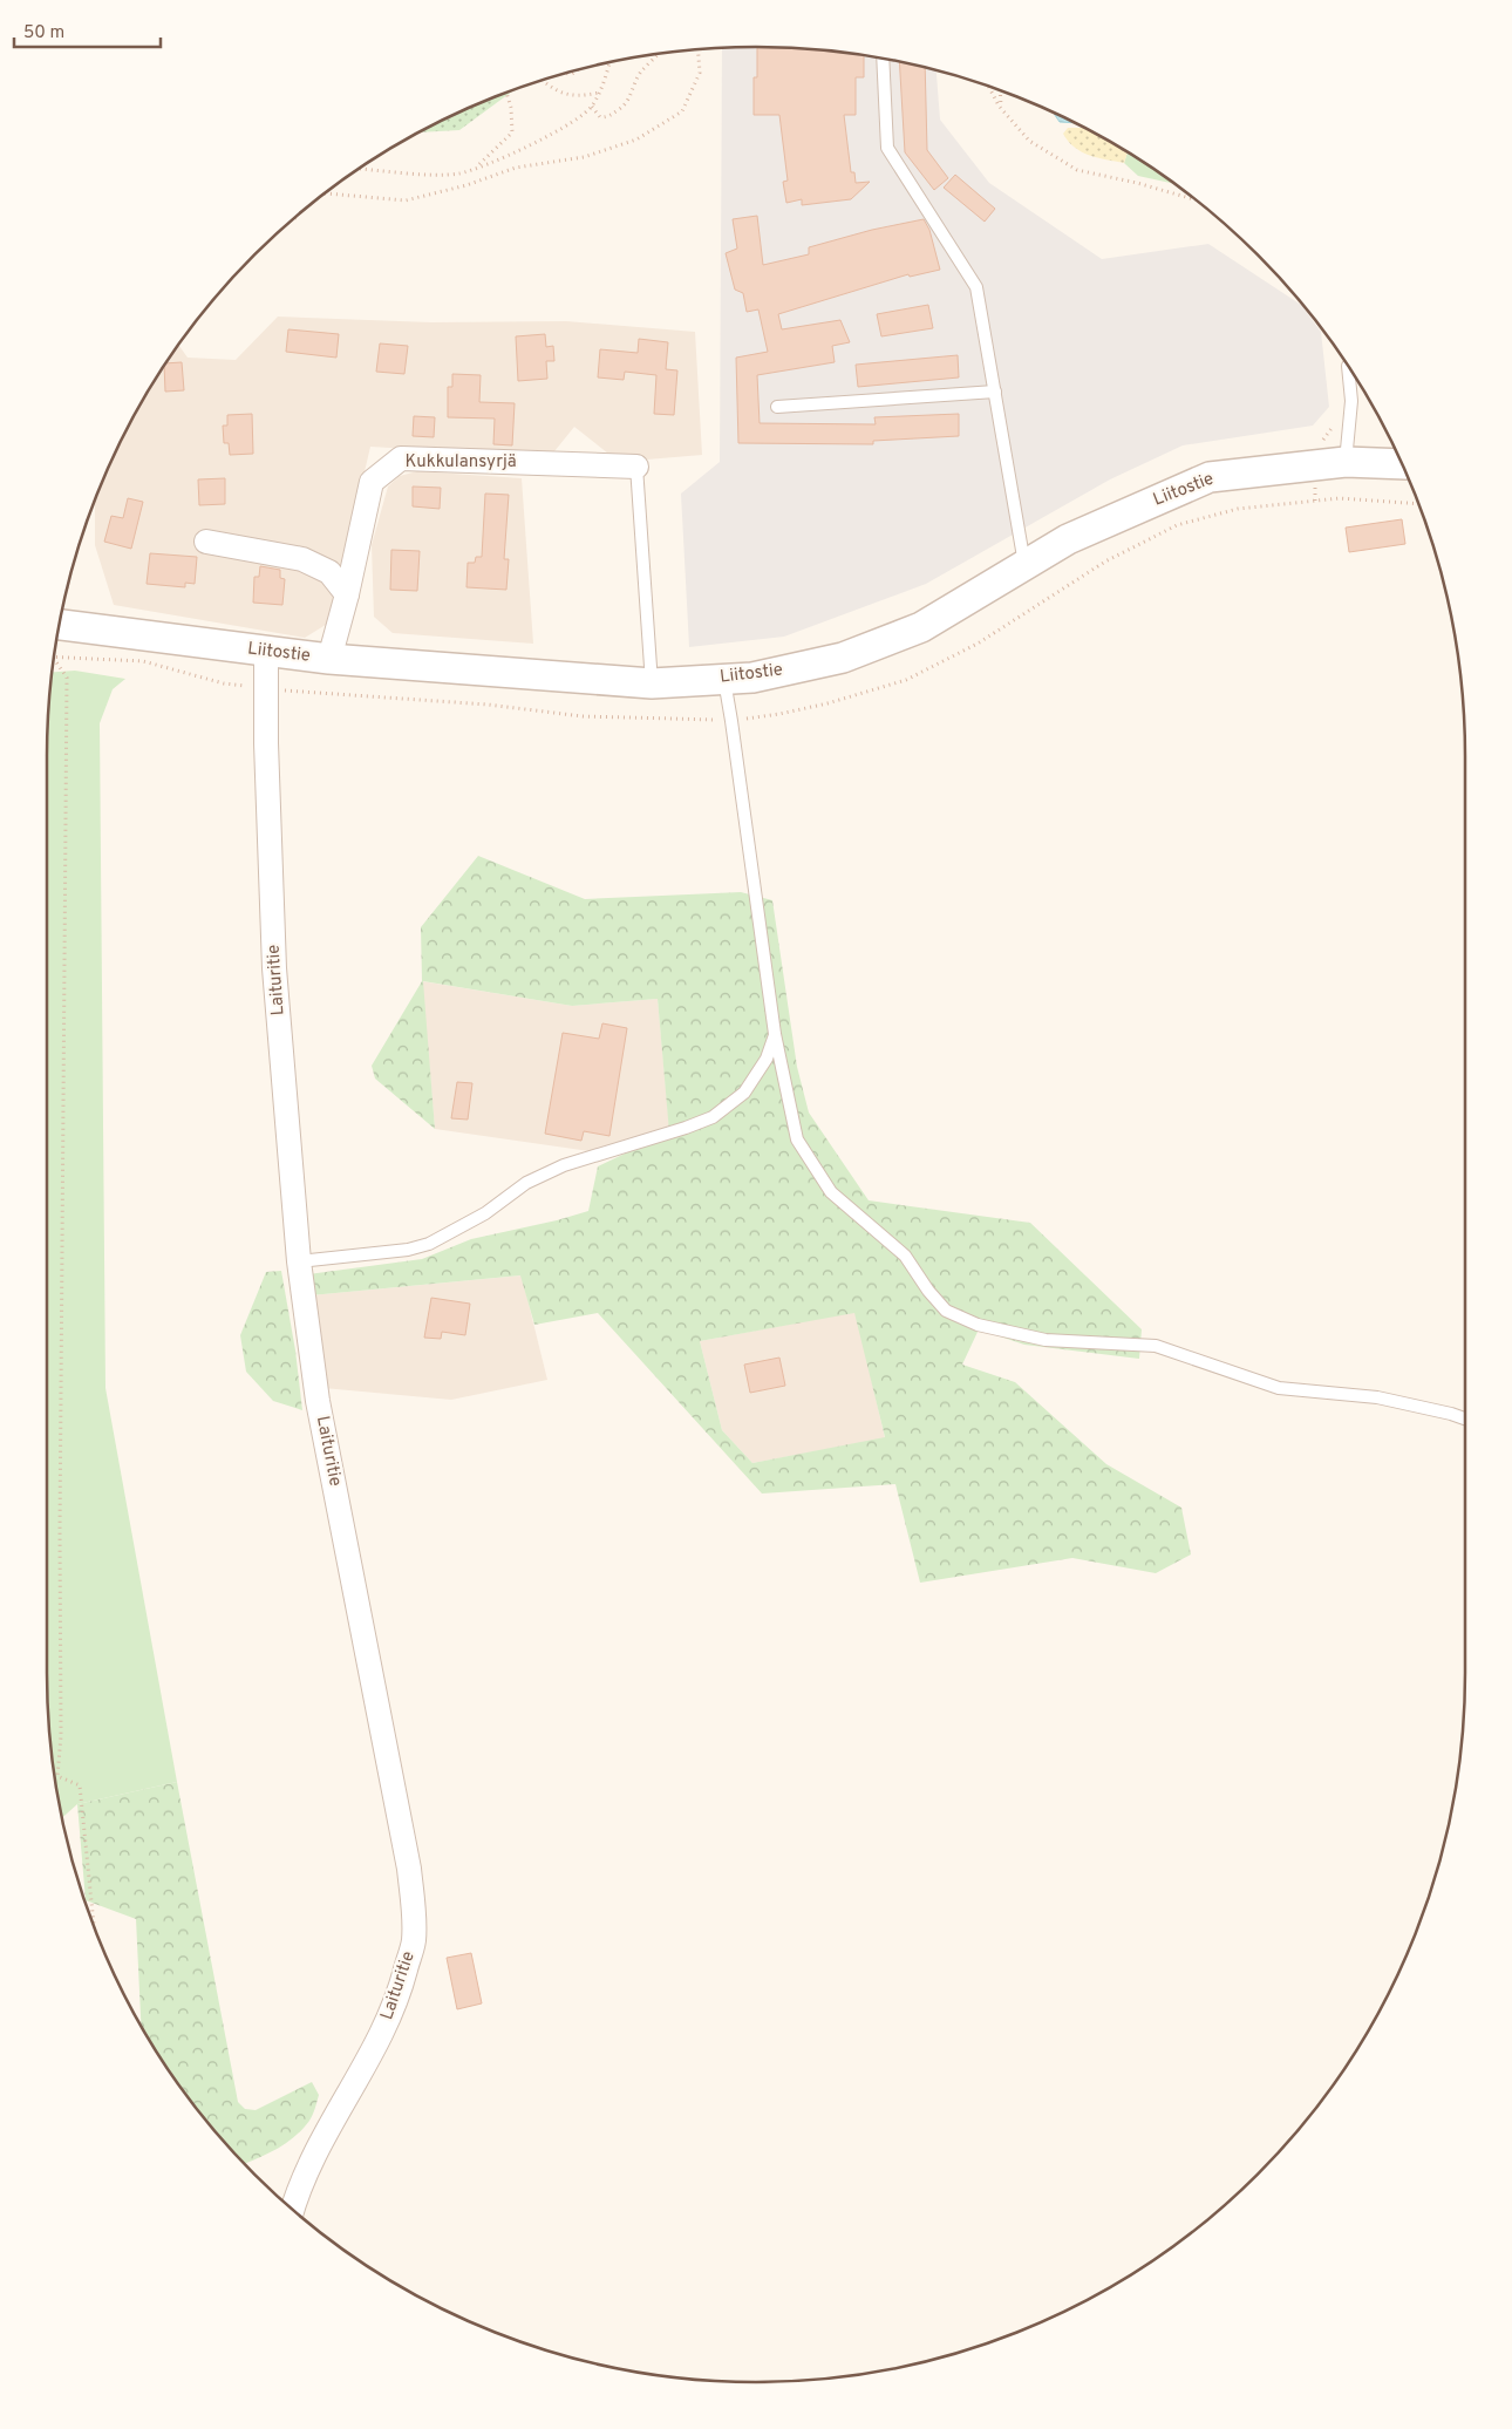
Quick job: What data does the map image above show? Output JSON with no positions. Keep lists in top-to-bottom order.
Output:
{
  "streets": {
    "street": ["Kukkulansyrjä", "Liitostie", "Laituritie"]
  },
  "crossings": [
    ["Kukkulansyrjä", "Liitostie"],
    ["Liitostie", "Laituritie"]
  ],
  "scale_bar": "50 m"
}
